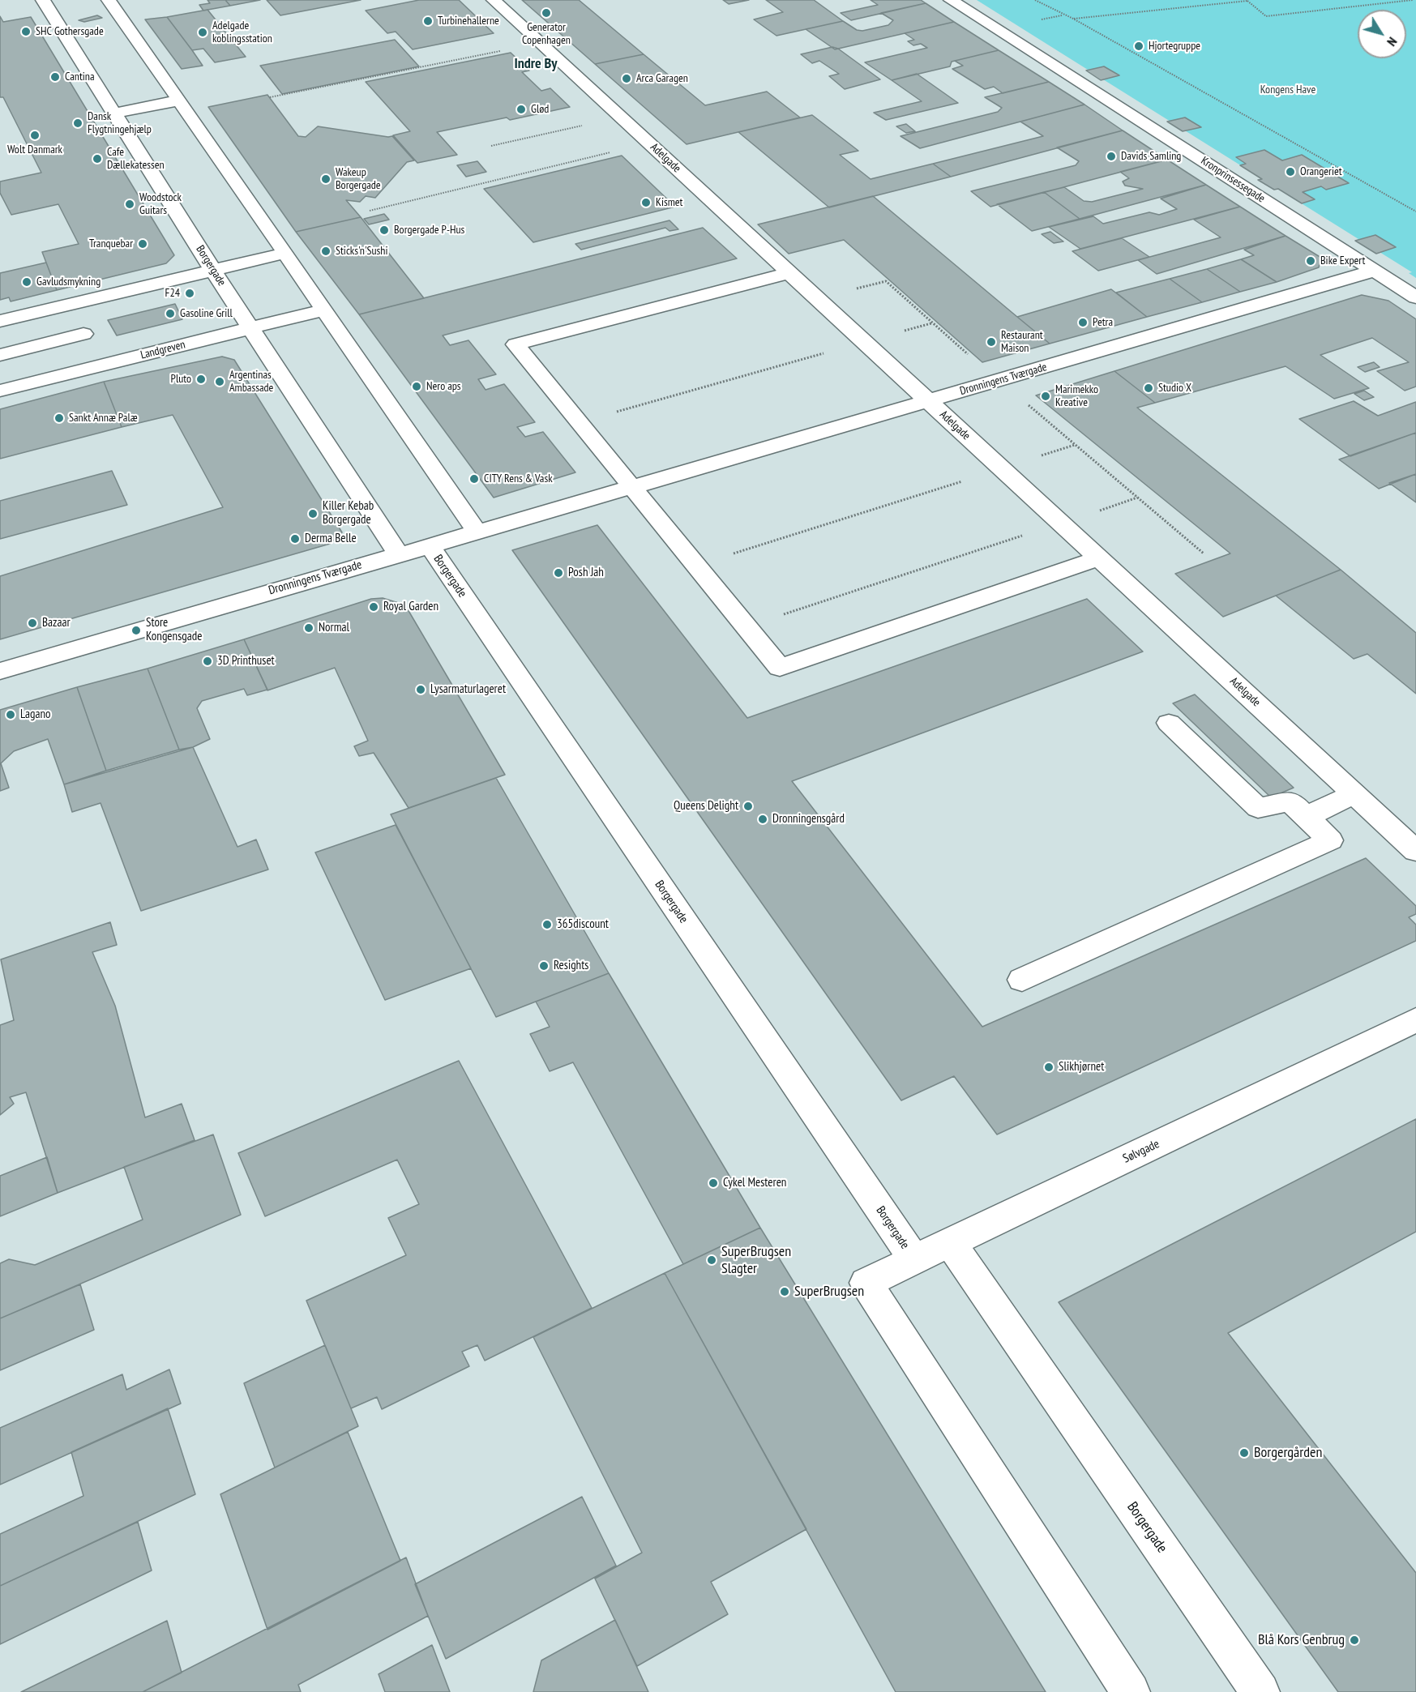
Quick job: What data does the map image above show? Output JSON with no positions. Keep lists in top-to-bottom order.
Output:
{
  "streets": {
    "street": [
      "Adelgade",
      "Kronprinsessegade",
      "Borgergade",
      "Landgreven",
      "Dronningens Tværgade",
      "Sølvgade"
    ]
  },
  "crossings": [
    ["Adelgade", "Dronningens Tværgade"],
    ["Kronprinsessegade", "Dronningens Tværgade"],
    ["Borgergade", "Landgreven"],
    ["Borgergade", "Dronningens Tværgade"],
    ["Borgergade", "Sølvgade"]
  ],
  "districts": ["Indre By"],
  "parks": ["Kongens Have"],
  "places": [
    "Generator Copenhagen",
    "Turbinehallerne",
    "SHC Gothersgade",
    "Adelgade koblingsstation",
    "Hjortegruppe",
    "Cantina",
    "Arca Garagen",
    "Glød",
    "Dansk Flygtningehjælp",
    "Wolt Danmark",
    "Davids Samling",
    "Cafe Dællekatessen",
    "Orangeriet",
    "Wakeup Borgergade",
    "Kismet",
    "Woodstock Guitars",
    "Borgergade P-Hus",
    "Tranquebar",
    "Sticks'n'Sushi",
    "Bike Expert",
    "Gavludsmykning",
    "F24",
    "Gasoline Grill",
    "Petra",
    "Restaurant Maison",
    "Pluto",
    "Argentinas Ambassade",
    "Nero aps",
    "Studio X",
    "Marimekko Kreative",
    "Sankt Annæ Palæ",
    "CITY Rens & Vask",
    "Killer Kebab Borgergade",
    "Derma Belle",
    "Posh Jah",
    "Royal Garden",
    "Bazaar",
    "Normal",
    "Store Kongensgade",
    "3D Printhuset",
    "Lysarmaturlageret",
    "Lagano",
    "Queens Delight",
    "Dronningensgård",
    "365discount",
    "Resights",
    "Slikhjørnet",
    "Cykel Mesteren",
    "SuperBrugsen Slagter",
    "SuperBrugsen",
    "Borgergården",
    "Blå Kors Genbrug"
  ],
  "north": "bottom right"
}
